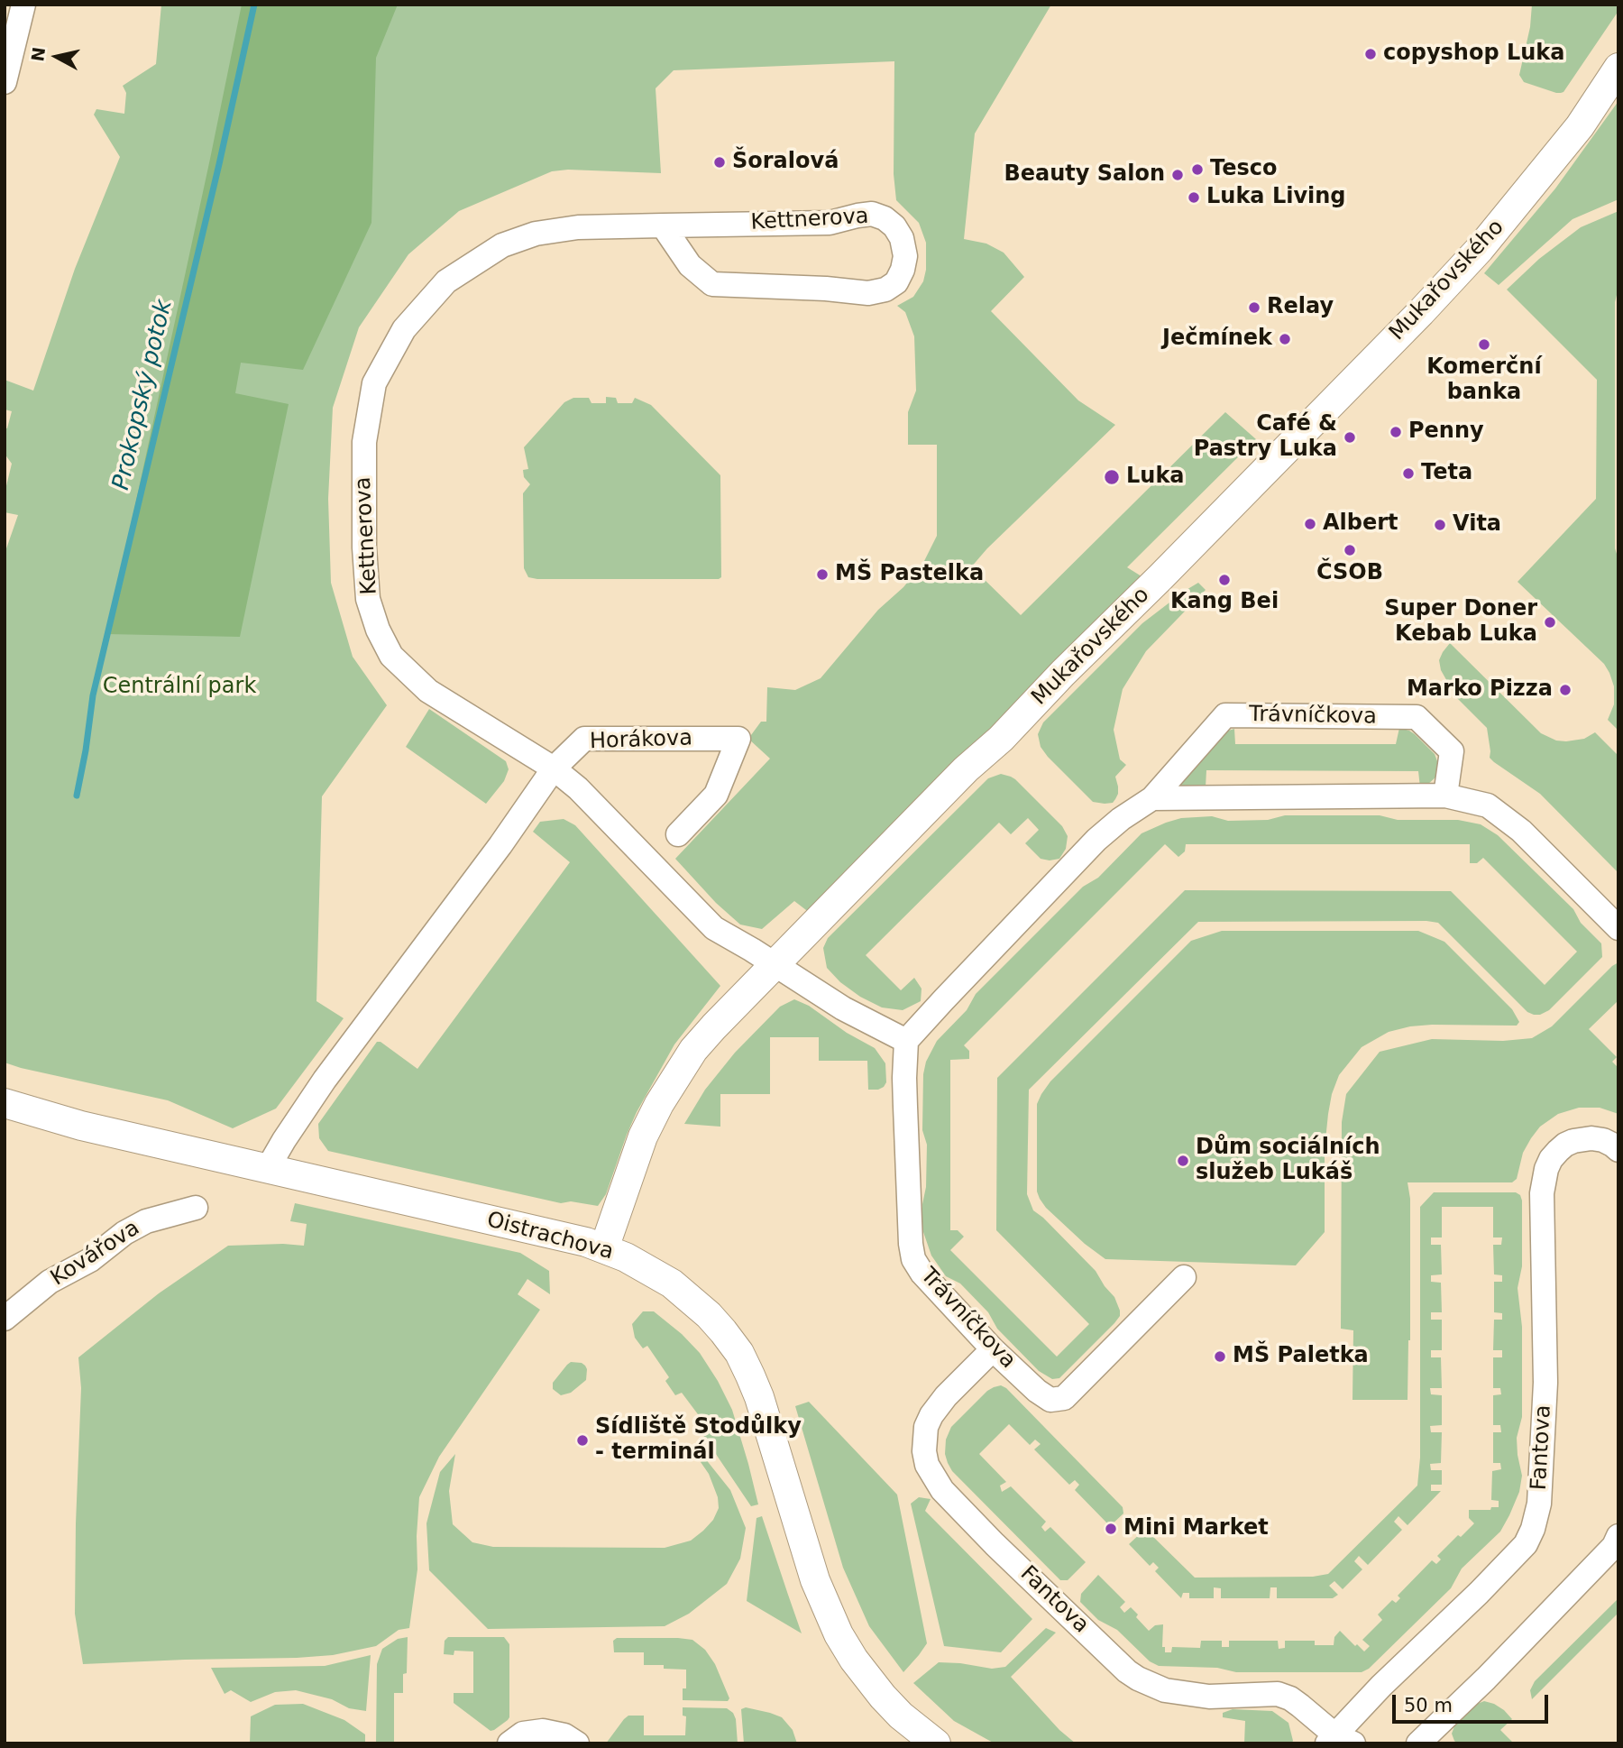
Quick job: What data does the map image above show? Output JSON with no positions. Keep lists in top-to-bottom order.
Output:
{
  "streets": {
    "street": [
      "Kettnerova",
      "Mukařovského",
      "Trávníčkova",
      "Horákova",
      "Oistrachova",
      "Kovářova",
      "Fantova"
    ]
  },
  "crossings": [
    ["Kettnerova", "Mukařovského"],
    ["Kettnerova", "Horákova"],
    ["Mukařovského", "Oistrachova"],
    ["Trávníčkova", "Fantova"],
    ["Horákova", "Oistrachova"]
  ],
  "water": ["Prokopský potok"],
  "parks": ["Centrální park"],
  "places": [
    "copyshop Luka",
    "Šoralová",
    "Tesco",
    "Beauty Salon",
    "Luka Living",
    "Relay",
    "Ječmínek",
    "Komerční banka",
    "Penny",
    "Café & Pastry Luka",
    "Teta",
    "Luka",
    "Albert",
    "Vita",
    "ČSOB",
    "MŠ Pastelka",
    "Kang Bei",
    "Super Doner Kebab Luka",
    "Marko Pizza",
    "Dům sociálních služeb Lukáš",
    "MŠ Paletka",
    "Sídliště Stodůlky - terminál",
    "Mini Market"
  ],
  "scale_bar": "50 m",
  "north": "left"
}
